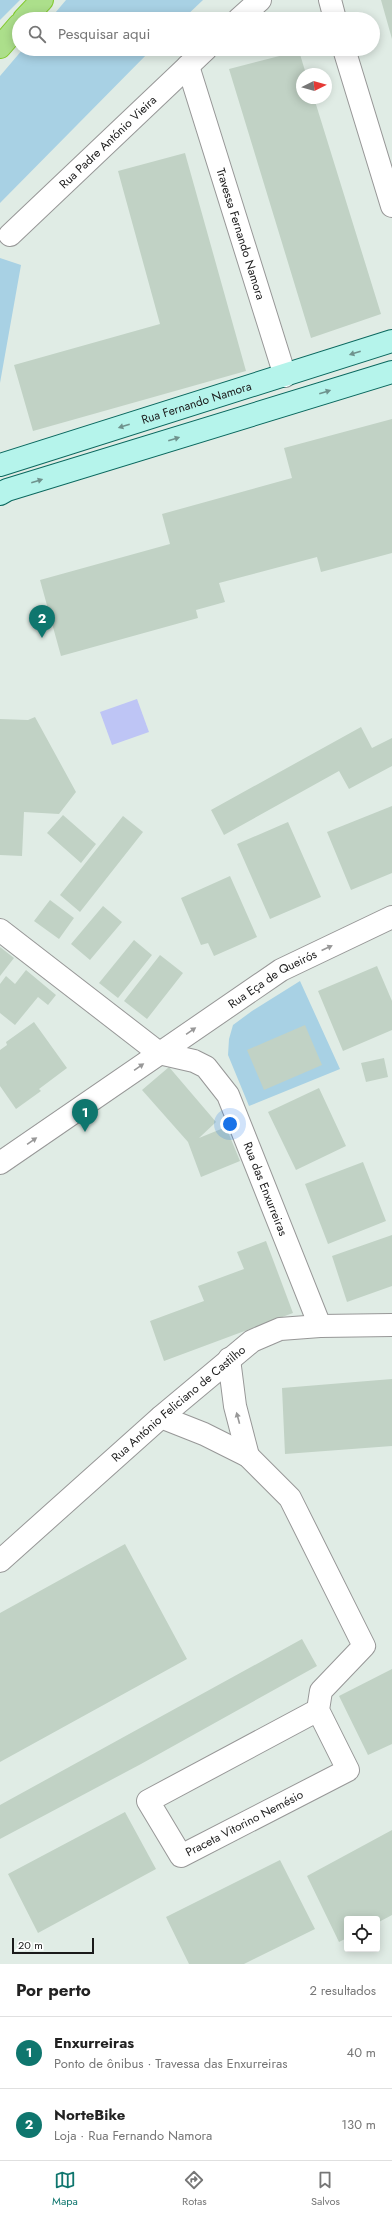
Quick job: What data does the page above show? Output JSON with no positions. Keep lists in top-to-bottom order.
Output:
{
  "streets": {
    "main road": ["Travessa Fernando Namora", "Rua Fernando Namora"],
    "street": [
      "Rua Padre António Vieira",
      "Rua Eça de Queirós",
      "Rua das Enxurreiras",
      "Rua António Feliciano de Castilho",
      "Praceta Vitorino Nemésio"
    ]
  },
  "crossings": [
    ["Rua Padre António Vieira", "Travessa Fernando Namora"],
    ["Travessa Fernando Namora", "Rua Fernando Namora"],
    ["Rua Eça de Queirós", "Rua das Enxurreiras"],
    ["Rua das Enxurreiras", "Rua António Feliciano de Castilho"]
  ],
  "one_way": ["Rua Eça de Queirós"],
  "scale_bar": "20 m",
  "north": "right",
  "page": {
    "search": "Pesquisar aqui",
    "pins": ["2", "1"],
    "scale": "20 m",
    "heading": ["Por perto", "2 resultados"],
    "list": [
      {
        "mark": "1",
        "name": "Enxurreiras",
        "note": "Ponto de ônibus · Travessa das Enxurreiras",
        "value": "40 m"
      },
      {
        "mark": "2",
        "name": "NorteBike",
        "note": "Loja · Rua Fernando Namora",
        "value": "130 m"
      }
    ],
    "nav": ["Mapa", "Rotas", "Salvos"]
  }
}
